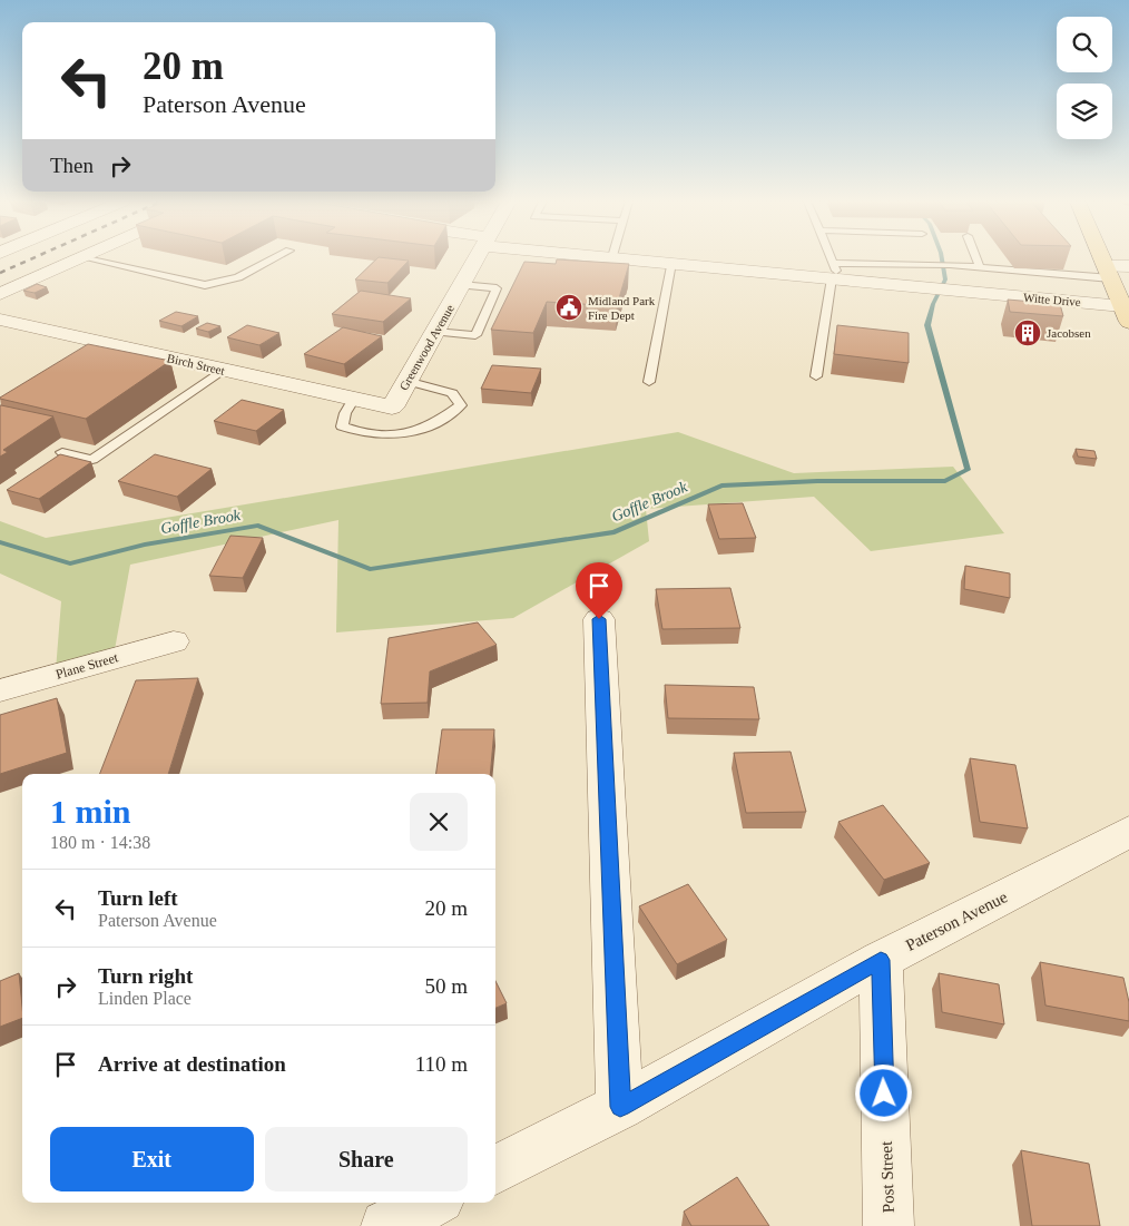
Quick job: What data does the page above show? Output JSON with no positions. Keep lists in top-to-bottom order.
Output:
{
  "streets": {
    "street": [
      "Witte Drive",
      "Greenwood Avenue",
      "Birch Street",
      "Plane Street",
      "Paterson Avenue",
      "Post Street"
    ]
  },
  "crossings": [
    ["Greenwood Avenue", "Birch Street"],
    ["Paterson Avenue", "Post Street"]
  ],
  "water": ["Goffle Brook"],
  "places": {
    "public building": ["Midland Park Fire Dept"],
    "building": ["Jacobsen"]
  },
  "page": {
    "turn": ["20 m", "Paterson Avenue"],
    "then": "Then",
    "heading": ["1 min", "180 m · 14:38"],
    "list": [
      {
        "name": "Turn left",
        "note": "Paterson Avenue",
        "value": "20 m"
      },
      {
        "name": "Turn right",
        "note": "Linden Place",
        "value": "50 m"
      },
      {
        "name": "Arrive at destination",
        "value": "110 m"
      }
    ],
    "buttons": ["Exit", "Share"]
  }
}
